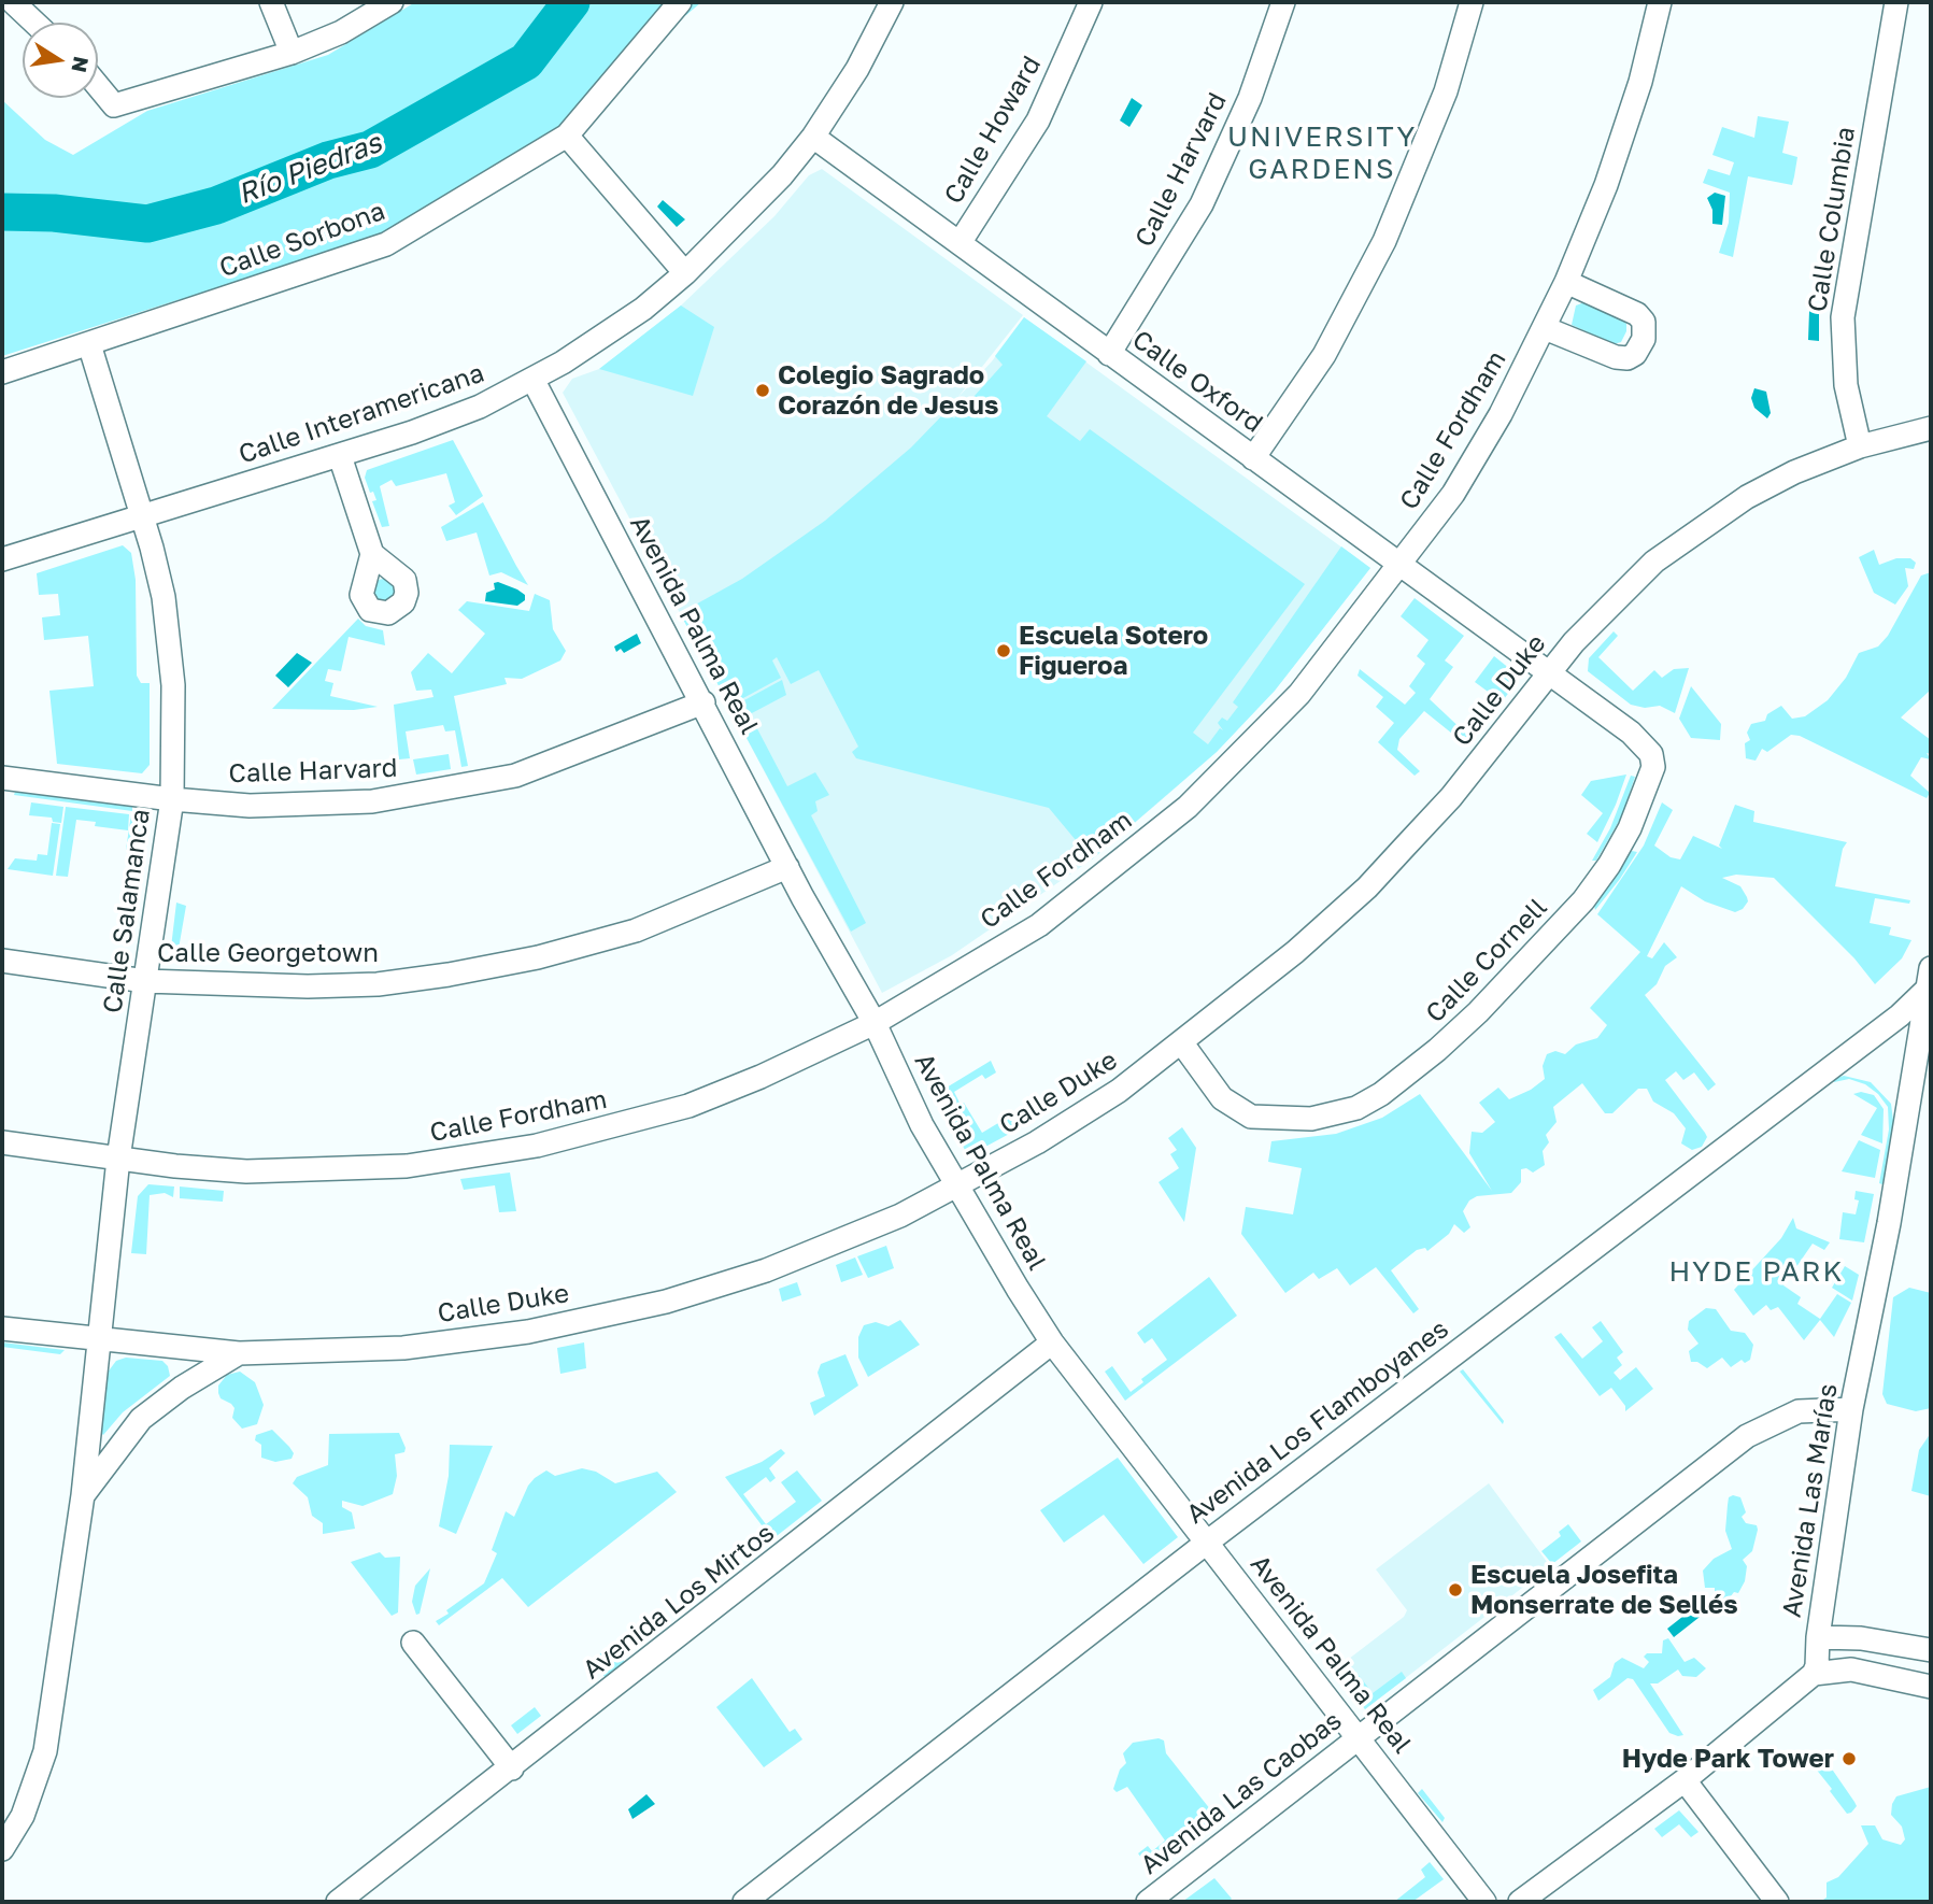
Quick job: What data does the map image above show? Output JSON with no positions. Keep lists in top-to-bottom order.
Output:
{
  "streets": {
    "street": [
      "Calle Howard",
      "Calle Harvard",
      "Calle Columbia",
      "Calle Sorbona",
      "Calle Oxford",
      "Calle Interamericana",
      "Calle Fordham",
      "Avenida Palma Real",
      "Calle Duke",
      "Calle Salamanca",
      "Calle Georgetown",
      "Calle Cornell",
      "Avenida Los Flamboyanes",
      "Avenida Las Marías",
      "Avenida Los Mirtos",
      "Avenida Las Caobas"
    ]
  },
  "crossings": [
    ["Calle Howard", "Calle Oxford"],
    ["Calle Harvard", "Calle Oxford"],
    ["Calle Harvard", "Avenida Palma Real"],
    ["Calle Harvard", "Calle Salamanca"],
    ["Calle Columbia", "Calle Duke"],
    ["Calle Sorbona", "Calle Salamanca"],
    ["Calle Oxford", "Calle Interamericana"],
    ["Calle Oxford", "Calle Fordham"],
    ["Calle Oxford", "Calle Duke"],
    ["Calle Oxford", "Calle Cornell"],
    ["Calle Interamericana", "Avenida Palma Real"],
    ["Calle Interamericana", "Calle Salamanca"],
    ["Calle Fordham", "Avenida Palma Real"],
    ["Calle Fordham", "Calle Salamanca"],
    ["Avenida Palma Real", "Calle Duke"],
    ["Avenida Palma Real", "Calle Georgetown"],
    ["Avenida Palma Real", "Avenida Los Flamboyanes"],
    ["Avenida Palma Real", "Avenida Los Mirtos"],
    ["Avenida Palma Real", "Avenida Las Caobas"],
    ["Calle Duke", "Calle Salamanca"],
    ["Calle Duke", "Calle Cornell"],
    ["Calle Salamanca", "Calle Georgetown"],
    ["Avenida Los Flamboyanes", "Avenida Las Marías"],
    ["Avenida Las Marías", "Avenida Las Caobas"]
  ],
  "districts": ["UNIVERSITY GARDENS", "HYDE PARK"],
  "water": ["Río Piedras"],
  "places": [
    "Colegio Sagrado Corazón de Jesus",
    "Escuela Sotero Figueroa",
    "Escuela Josefita Monserrate de Sellés",
    "Hyde Park Tower"
  ],
  "north": "right"
}
